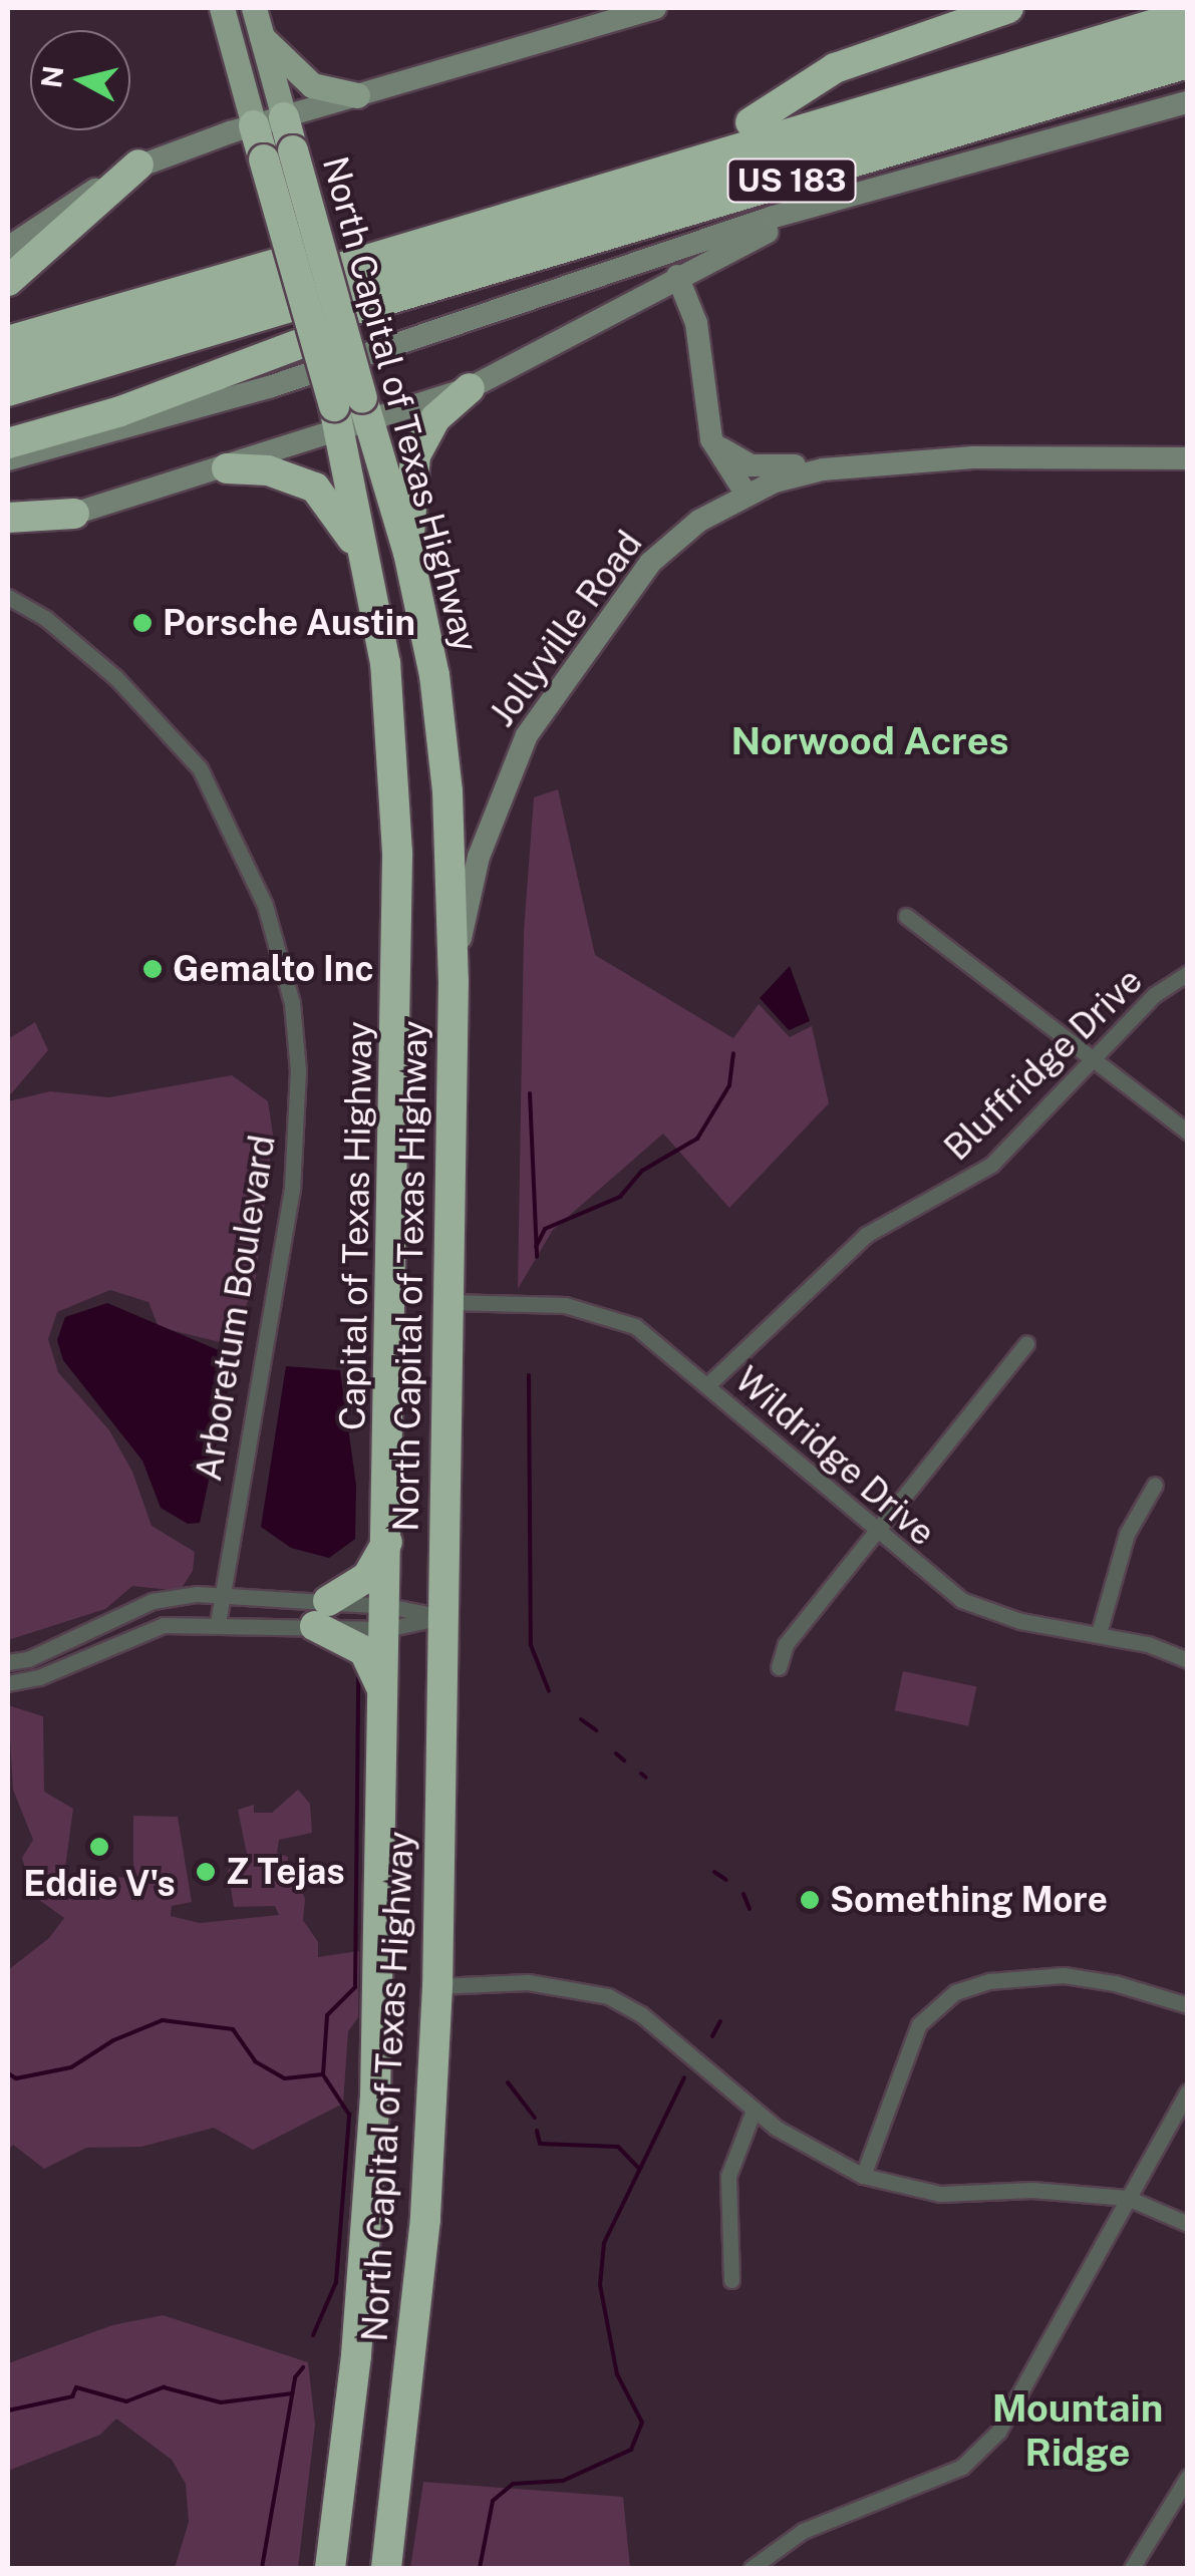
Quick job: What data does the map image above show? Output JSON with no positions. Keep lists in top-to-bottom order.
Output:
{
  "streets": {
    "highway": ["US 183", "North Capital of Texas Highway", "Capital of Texas Highway"],
    "main road": ["Jollyville Road"],
    "street": ["Bluffridge Drive", "Arboretum Boulevard", "Wildridge Drive"]
  },
  "crossings": [
    ["North Capital of Texas Highway", "Jollyville Road"],
    ["North Capital of Texas Highway", "Capital of Texas Highway"],
    ["North Capital of Texas Highway", "Wildridge Drive"],
    ["Bluffridge Drive", "Wildridge Drive"]
  ],
  "districts": ["Norwood Acres", "Mountain Ridge"],
  "places": [
    "Porsche Austin",
    "Gemalto Inc",
    "Eddie V's",
    "Z Tejas",
    "Something More"
  ],
  "north": "left"
}
